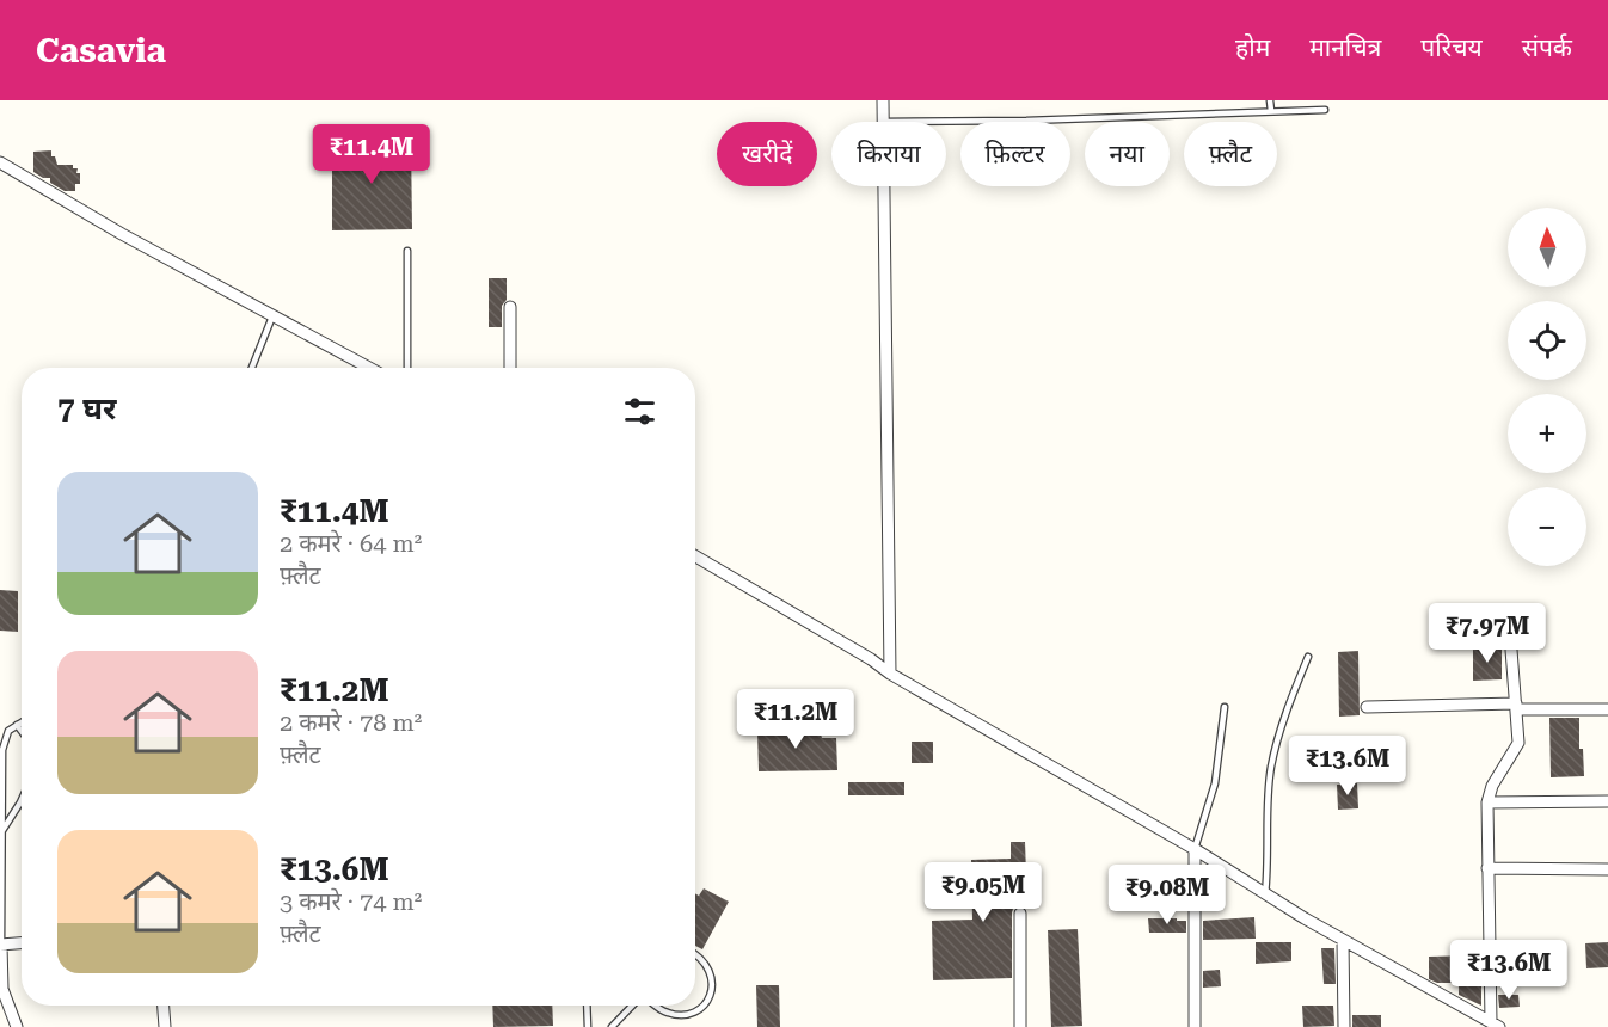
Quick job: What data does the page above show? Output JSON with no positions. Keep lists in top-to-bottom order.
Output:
{
  "north": "top",
  "page": {
    "header": "Casavia",
    "nav": [
      "होम",
      "मानचित्र",
      "परिचय",
      "संपर्क"
    ],
    "chip": [
      "खरीदें",
      "किराया",
      "फ़िल्टर",
      "नया",
      "फ़्लैट"
    ],
    "price": [
      "₹11.4M",
      "₹7.97M",
      "₹11.2M",
      "₹13.6M",
      "₹9.05M",
      "₹9.08M",
      "₹13.6M"
    ],
    "map_buttons": ["+", "−"],
    "heading": "7 घर",
    "list": [
      {
        "name": "₹11.4M",
        "note": "2 कमरे · 64 m² · फ़्लैट"
      },
      {
        "name": "₹11.2M",
        "note": "2 कमरे · 78 m² · फ़्लैट"
      },
      {
        "name": "₹13.6M",
        "note": "3 कमरे · 74 m² · फ़्लैट"
      }
    ]
  }
}
